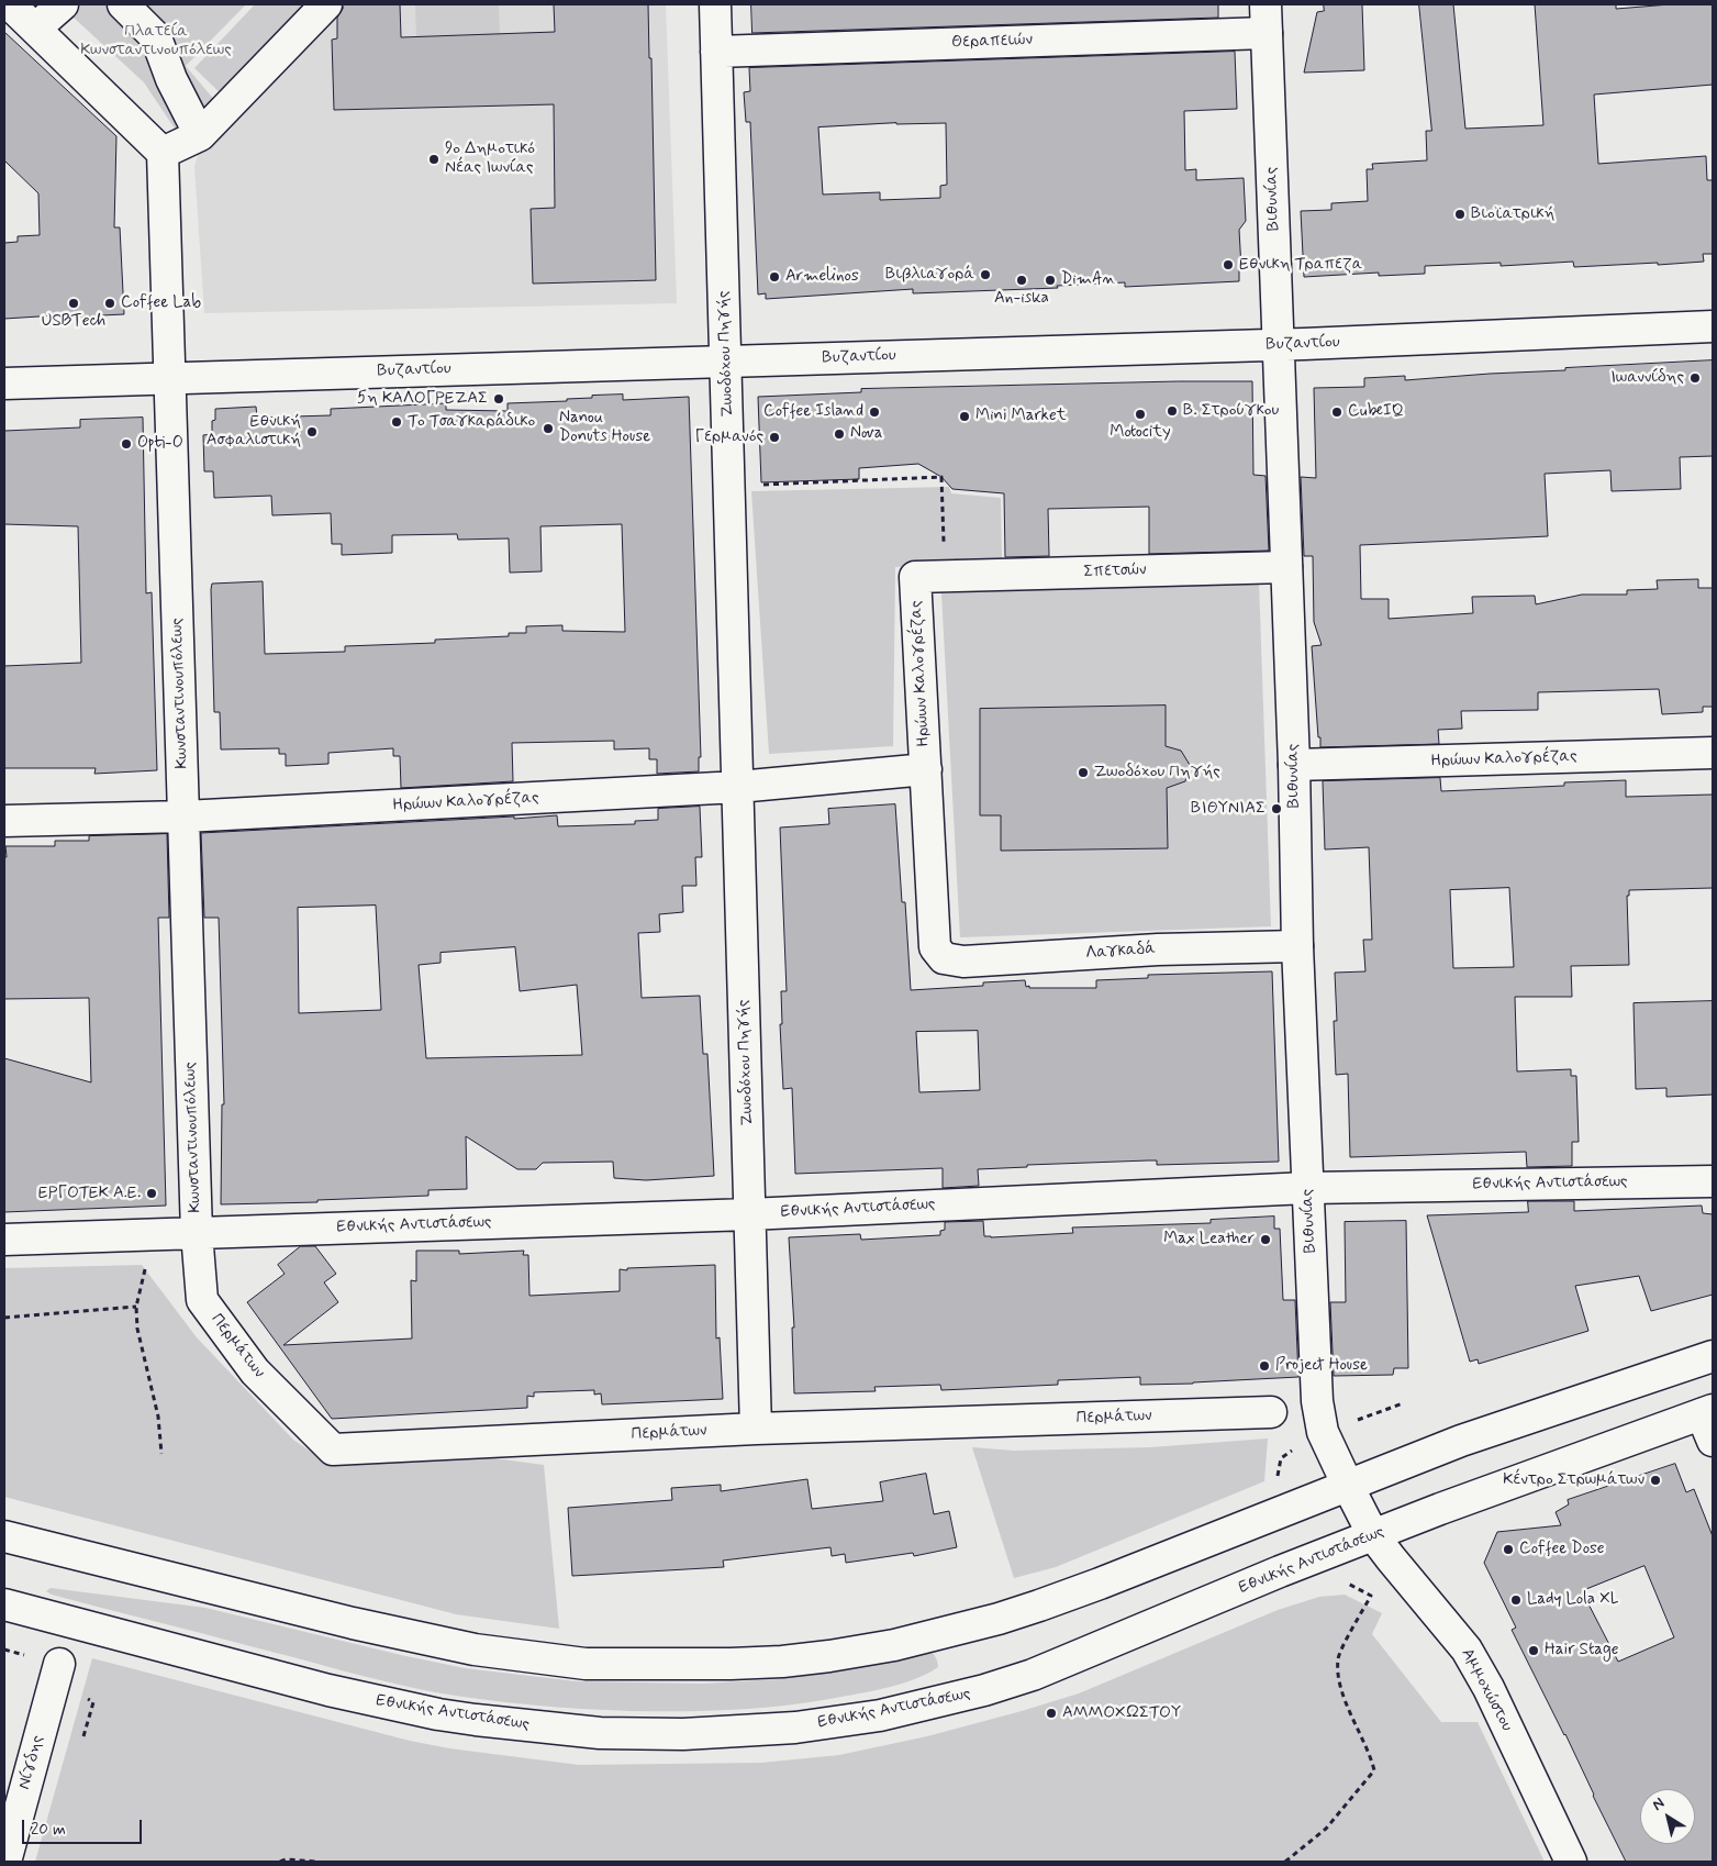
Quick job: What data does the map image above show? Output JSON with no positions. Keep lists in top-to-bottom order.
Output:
{
  "streets": {
    "street": [
      "Θεραπειών",
      "Βιθυνίας",
      "Βυζαντίου",
      "Ζωοδόχου Πηγής",
      "Σπετσών",
      "Ηρώων Καλογρέζας",
      "Κωνσταντινουπόλεως",
      "Λαγκαδά",
      "Εθνικής Αντιστάσεως",
      "Περμάτων",
      "Αμμοχώστου",
      "Νίγδης"
    ]
  },
  "crossings": [
    ["Θεραπειών", "Βιθυνίας"],
    ["Θεραπειών", "Ζωοδόχου Πηγής"],
    ["Βιθυνίας", "Βυζαντίου"],
    ["Βιθυνίας", "Σπετσών"],
    ["Βιθυνίας", "Ηρώων Καλογρέζας"],
    ["Βιθυνίας", "Λαγκαδά"],
    ["Βιθυνίας", "Εθνικής Αντιστάσεως"],
    ["Βιθυνίας", "Αμμοχώστου"],
    ["Βυζαντίου", "Ζωοδόχου Πηγής"],
    ["Βυζαντίου", "Κωνσταντινουπόλεως"],
    ["Ζωοδόχου Πηγής", "Ηρώων Καλογρέζας"],
    ["Ζωοδόχου Πηγής", "Εθνικής Αντιστάσεως"],
    ["Ζωοδόχου Πηγής", "Περμάτων"],
    ["Σπετσών", "Ηρώων Καλογρέζας"],
    ["Ηρώων Καλογρέζας", "Κωνσταντινουπόλεως"],
    ["Ηρώων Καλογρέζας", "Λαγκαδά"],
    ["Κωνσταντινουπόλεως", "Εθνικής Αντιστάσεως"],
    ["Κωνσταντινουπόλεως", "Περμάτων"],
    ["Εθνικής Αντιστάσεως", "Περμάτων"],
    ["Εθνικής Αντιστάσεως", "Αμμοχώστου"]
  ],
  "parks": ["Πλατεία Κωνσταντινουπόλεως"],
  "places": [
    "9ο Δημοτικό Νέας Ιωνίας",
    "Βιοϊατρική",
    "Εθνικη Τραπεζα",
    "Βιβλιαγορά",
    "Armelinos",
    "An-iska",
    "DimAn",
    "USBTech",
    "Coffee Lab",
    "Ιωαννίδης",
    "5η ΚΑΛΟΓΡΕΖΑΣ",
    "Β. Στρούγκου",
    "Coffee Island",
    "CubeIQ",
    "Motocity",
    "Mini Market",
    "Το Τσαγκαράδικο",
    "Nanou Donuts House",
    "Εθνική Ασφαλιστική",
    "Nova",
    "Γερμανός",
    "Opti-O",
    "Ζωοδόχου Πηγής",
    "ΒΙΘΥΝΙΑΣ",
    "ΕΡΓΟΤΕΚ Α.Ε.",
    "Max Leather",
    "Project House",
    "Κέντρο Στρωμάτων",
    "Coffee Dose",
    "Lady Lola XL",
    "Hair Stage",
    "ΑΜΜΟΧΩΣΤΟΥ"
  ],
  "scale_bar": "20 m",
  "north": "top left"
}
